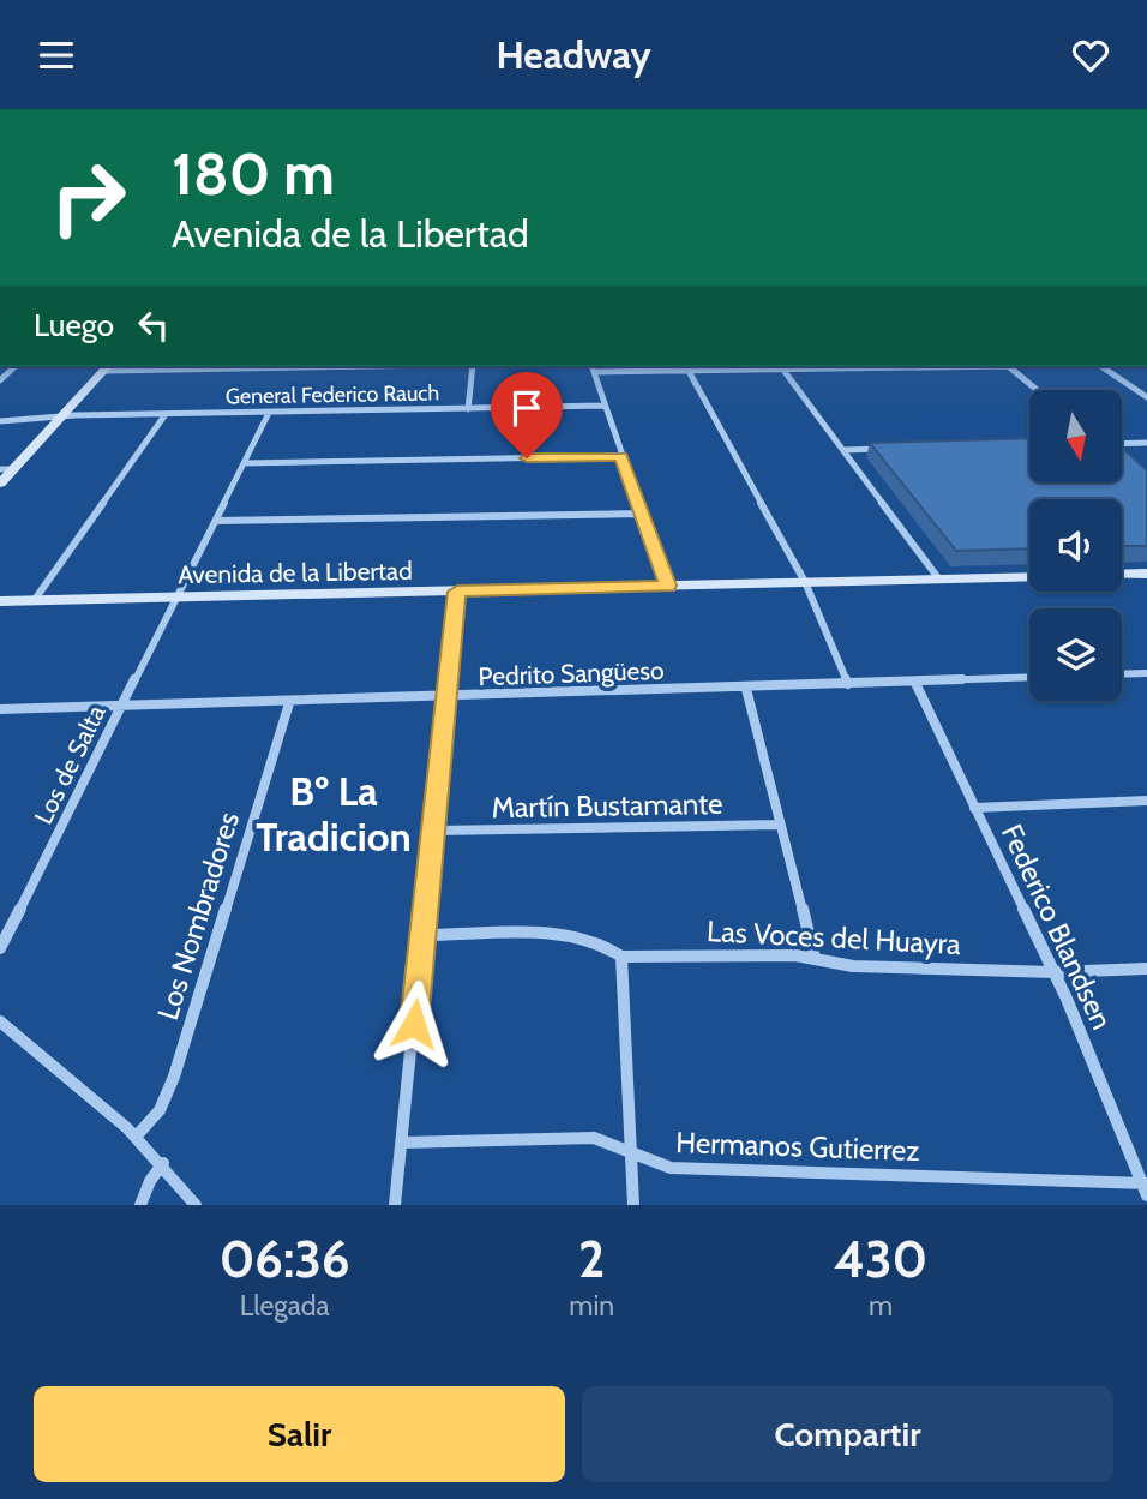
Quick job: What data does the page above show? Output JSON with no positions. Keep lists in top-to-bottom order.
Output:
{
  "streets": {
    "main road": ["Avenida de la Libertad"],
    "street": [
      "General Federico Rauch",
      "Pedrito Sangüeso",
      "Los de Salta",
      "Martín Bustamante",
      "Los Nombradores",
      "Federico Blandsen",
      "Las Voces del Huayra",
      "Hermanos Gutierrez"
    ]
  },
  "crossings": [
    ["General Federico Rauch", "Los de Salta"],
    ["Avenida de la Libertad", "Los de Salta"],
    ["Pedrito Sangüeso", "Los de Salta"],
    ["Pedrito Sangüeso", "Los Nombradores"],
    ["Pedrito Sangüeso", "Federico Blandsen"],
    ["Federico Blandsen", "Las Voces del Huayra"],
    ["Federico Blandsen", "Hermanos Gutierrez"]
  ],
  "districts": ["Bº La Tradicion"],
  "north": "bottom",
  "page": {
    "header": "Headway",
    "turn": ["180 m", "Avenida de la Libertad"],
    "then": "Luego",
    "eta": [
      "06:36",
      "Llegada",
      "2",
      "min",
      "430",
      "m"
    ],
    "buttons": ["Salir", "Compartir"]
  }
}
